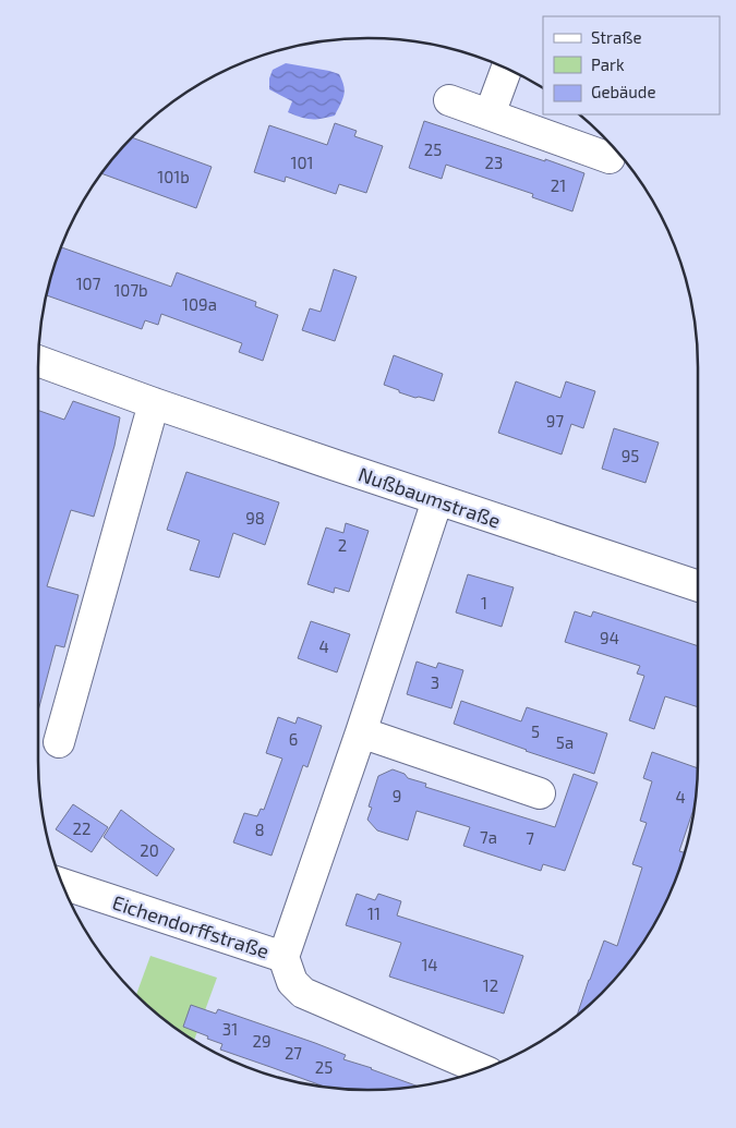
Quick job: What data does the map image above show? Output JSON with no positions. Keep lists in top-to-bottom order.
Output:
{
  "streets": {
    "street": ["Nußbaumstraße", "Eichendorffstraße"]
  },
  "house_numbers": [
    "25",
    "101",
    "23",
    "101b",
    "21",
    "107",
    "107b",
    "109a",
    "97",
    "95",
    "98",
    "2",
    "1",
    "94",
    "4",
    "3",
    "5",
    "6",
    "5a",
    "9",
    "4",
    "22",
    "8",
    "7a",
    "7",
    "20",
    "11",
    "14",
    "12",
    "31",
    "29",
    "27",
    "25"
  ],
  "legend": ["Straße", "Park", "Gebäude"]
}
